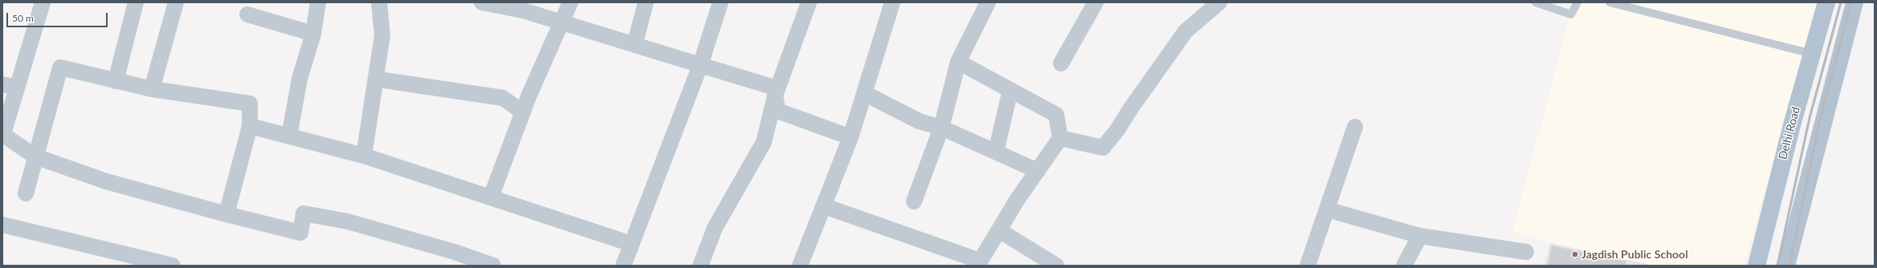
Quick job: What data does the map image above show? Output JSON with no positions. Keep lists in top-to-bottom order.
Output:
{
  "streets": {
    "main road": ["Delhi Road"]
  },
  "places": ["Jagdish Public School"],
  "scale_bar": "50 m"
}
